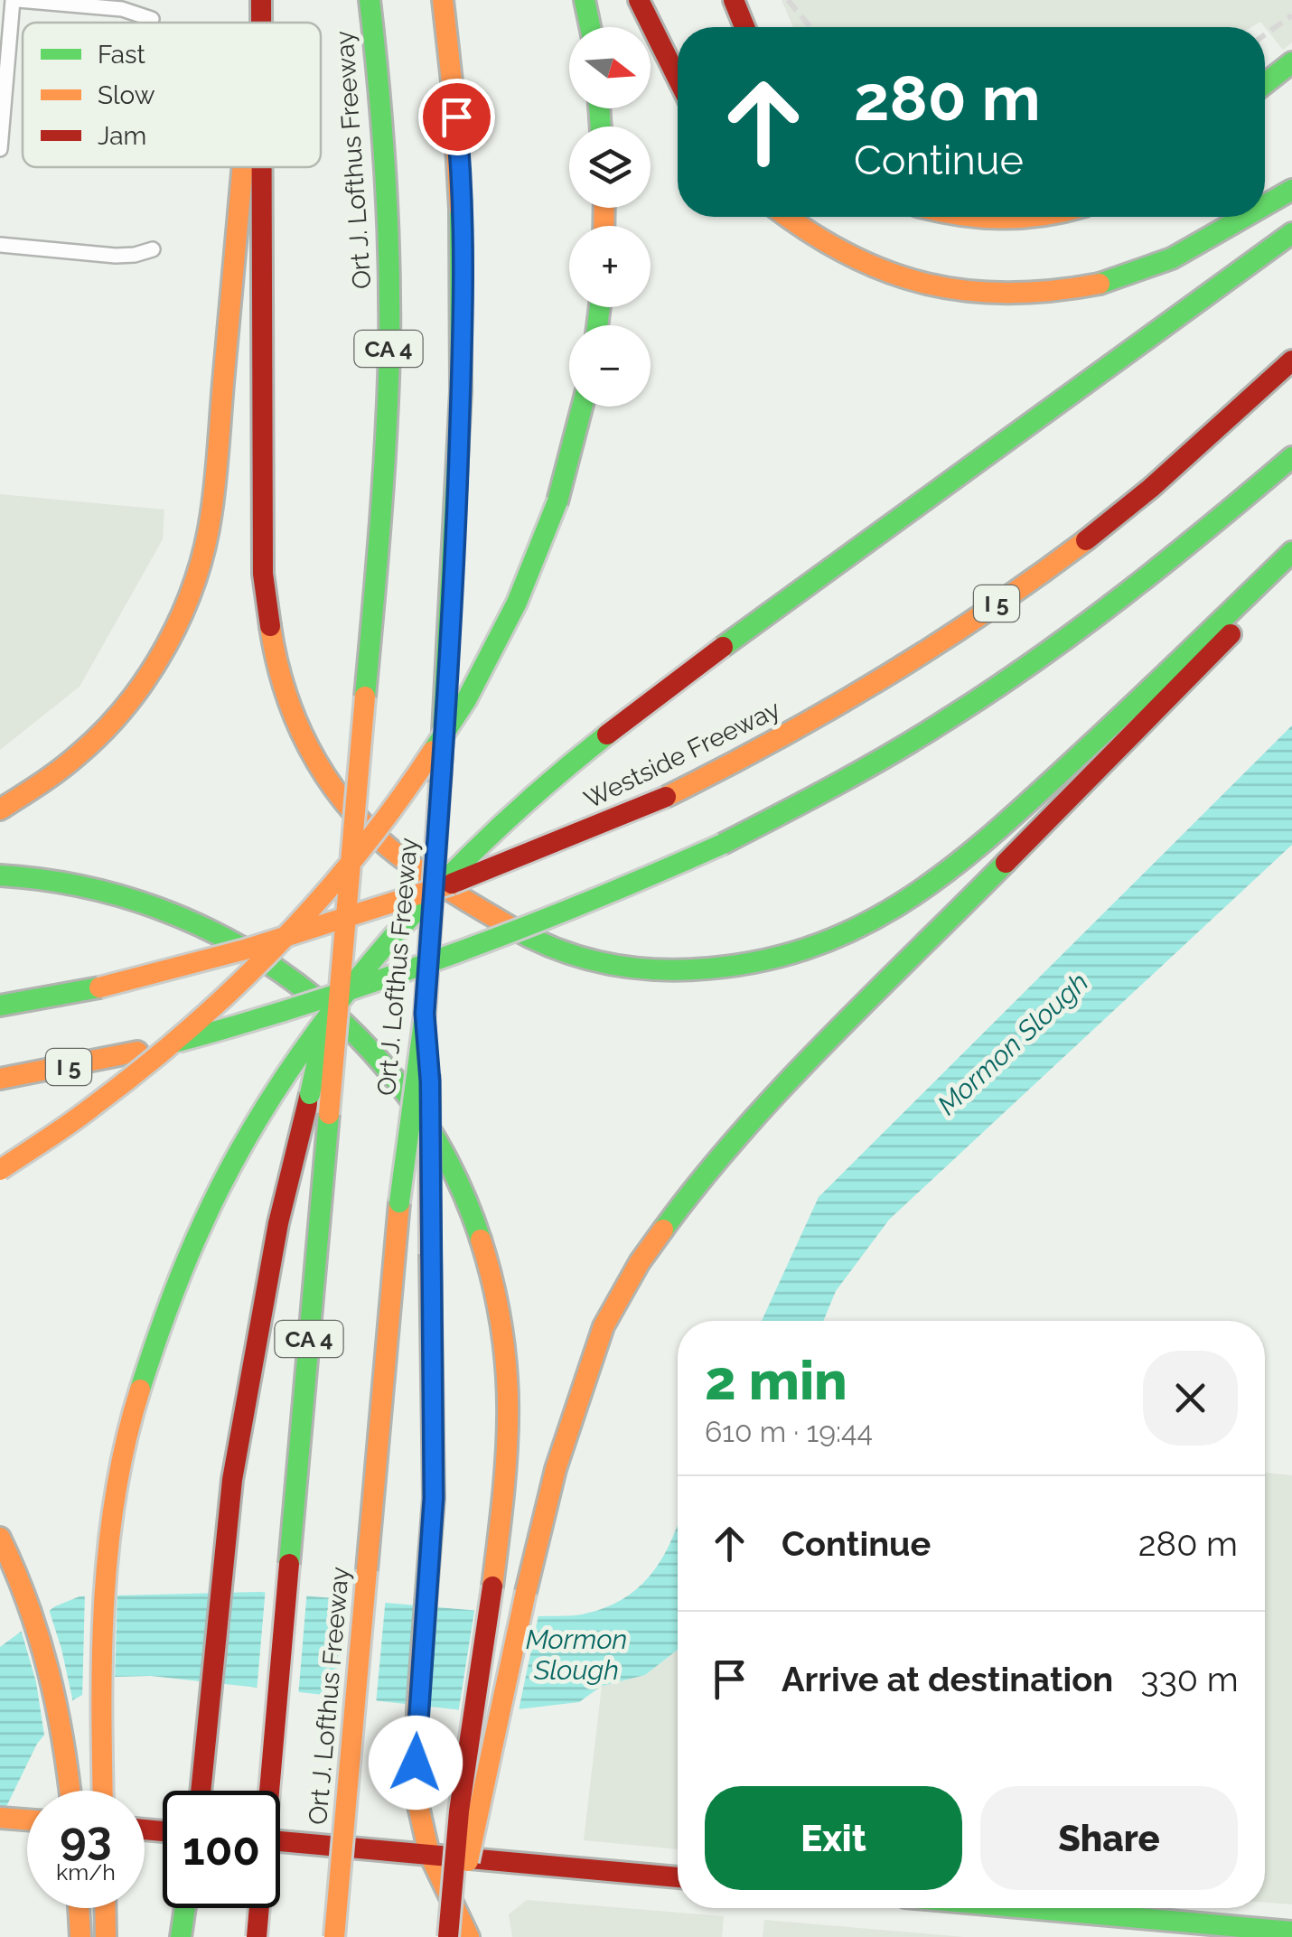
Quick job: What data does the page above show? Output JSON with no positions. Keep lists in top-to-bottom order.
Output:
{
  "streets": {
    "main road": [
      "Ort J. Lofthus Freeway",
      "CA 4",
      "I 5",
      "Westside Freeway"
    ]
  },
  "water": ["Mormon Slough"],
  "legend": ["Fast", "Slow", "Jam"],
  "north": "right",
  "page": {
    "map_buttons": ["+", "−"],
    "turn": ["280 m", "Continue"],
    "heading": ["2 min", "610 m · 19:44"],
    "list": [
      {
        "name": "Continue",
        "value": "280 m"
      },
      {
        "name": "Arrive at destination",
        "value": "330 m"
      }
    ],
    "buttons": ["Exit", "Share"],
    "speed": "93 km/h",
    "limit": "100"
  }
}
